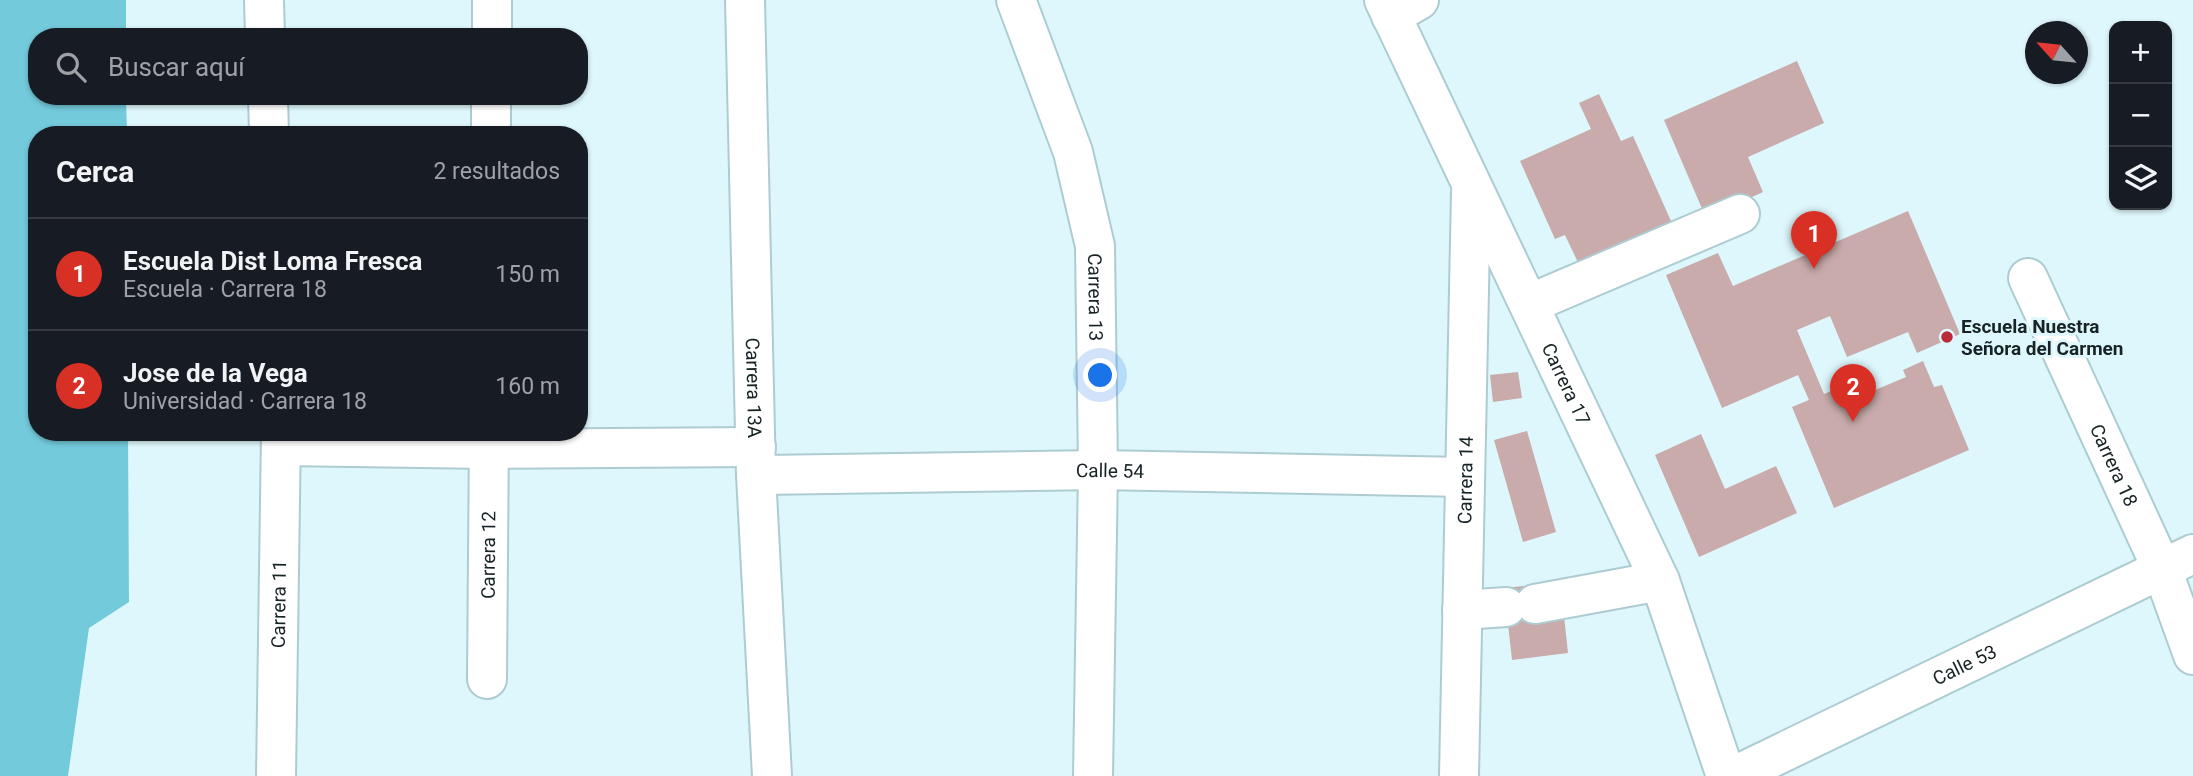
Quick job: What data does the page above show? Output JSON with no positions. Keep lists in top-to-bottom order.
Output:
{
  "streets": {
    "street": [
      "Carrera 13",
      "Carrera 17",
      "Carrera 13A",
      "Carrera 18",
      "Calle 54",
      "Carrera 14",
      "Carrera 12",
      "Carrera 11",
      "Calle 53"
    ]
  },
  "crossings": [
    ["Carrera 13", "Calle 54"],
    ["Carrera 17", "Carrera 14"],
    ["Carrera 13A", "Calle 54"],
    ["Carrera 18", "Calle 53"],
    ["Calle 54", "Carrera 14"],
    ["Calle 54", "Carrera 12"]
  ],
  "places": ["Escuela Nuestra Señora del Carmen"],
  "north": "top left",
  "page": {
    "map_buttons": ["+", "−"],
    "search": "Buscar aquí",
    "heading": ["Cerca", "2 resultados"],
    "pins": ["1", "2"],
    "list": [
      {
        "mark": "1",
        "name": "Escuela Dist Loma Fresca",
        "note": "Escuela · Carrera 18",
        "value": "150 m"
      },
      {
        "mark": "2",
        "name": "Jose de la Vega",
        "note": "Universidad · Carrera 18",
        "value": "160 m"
      }
    ]
  }
}
